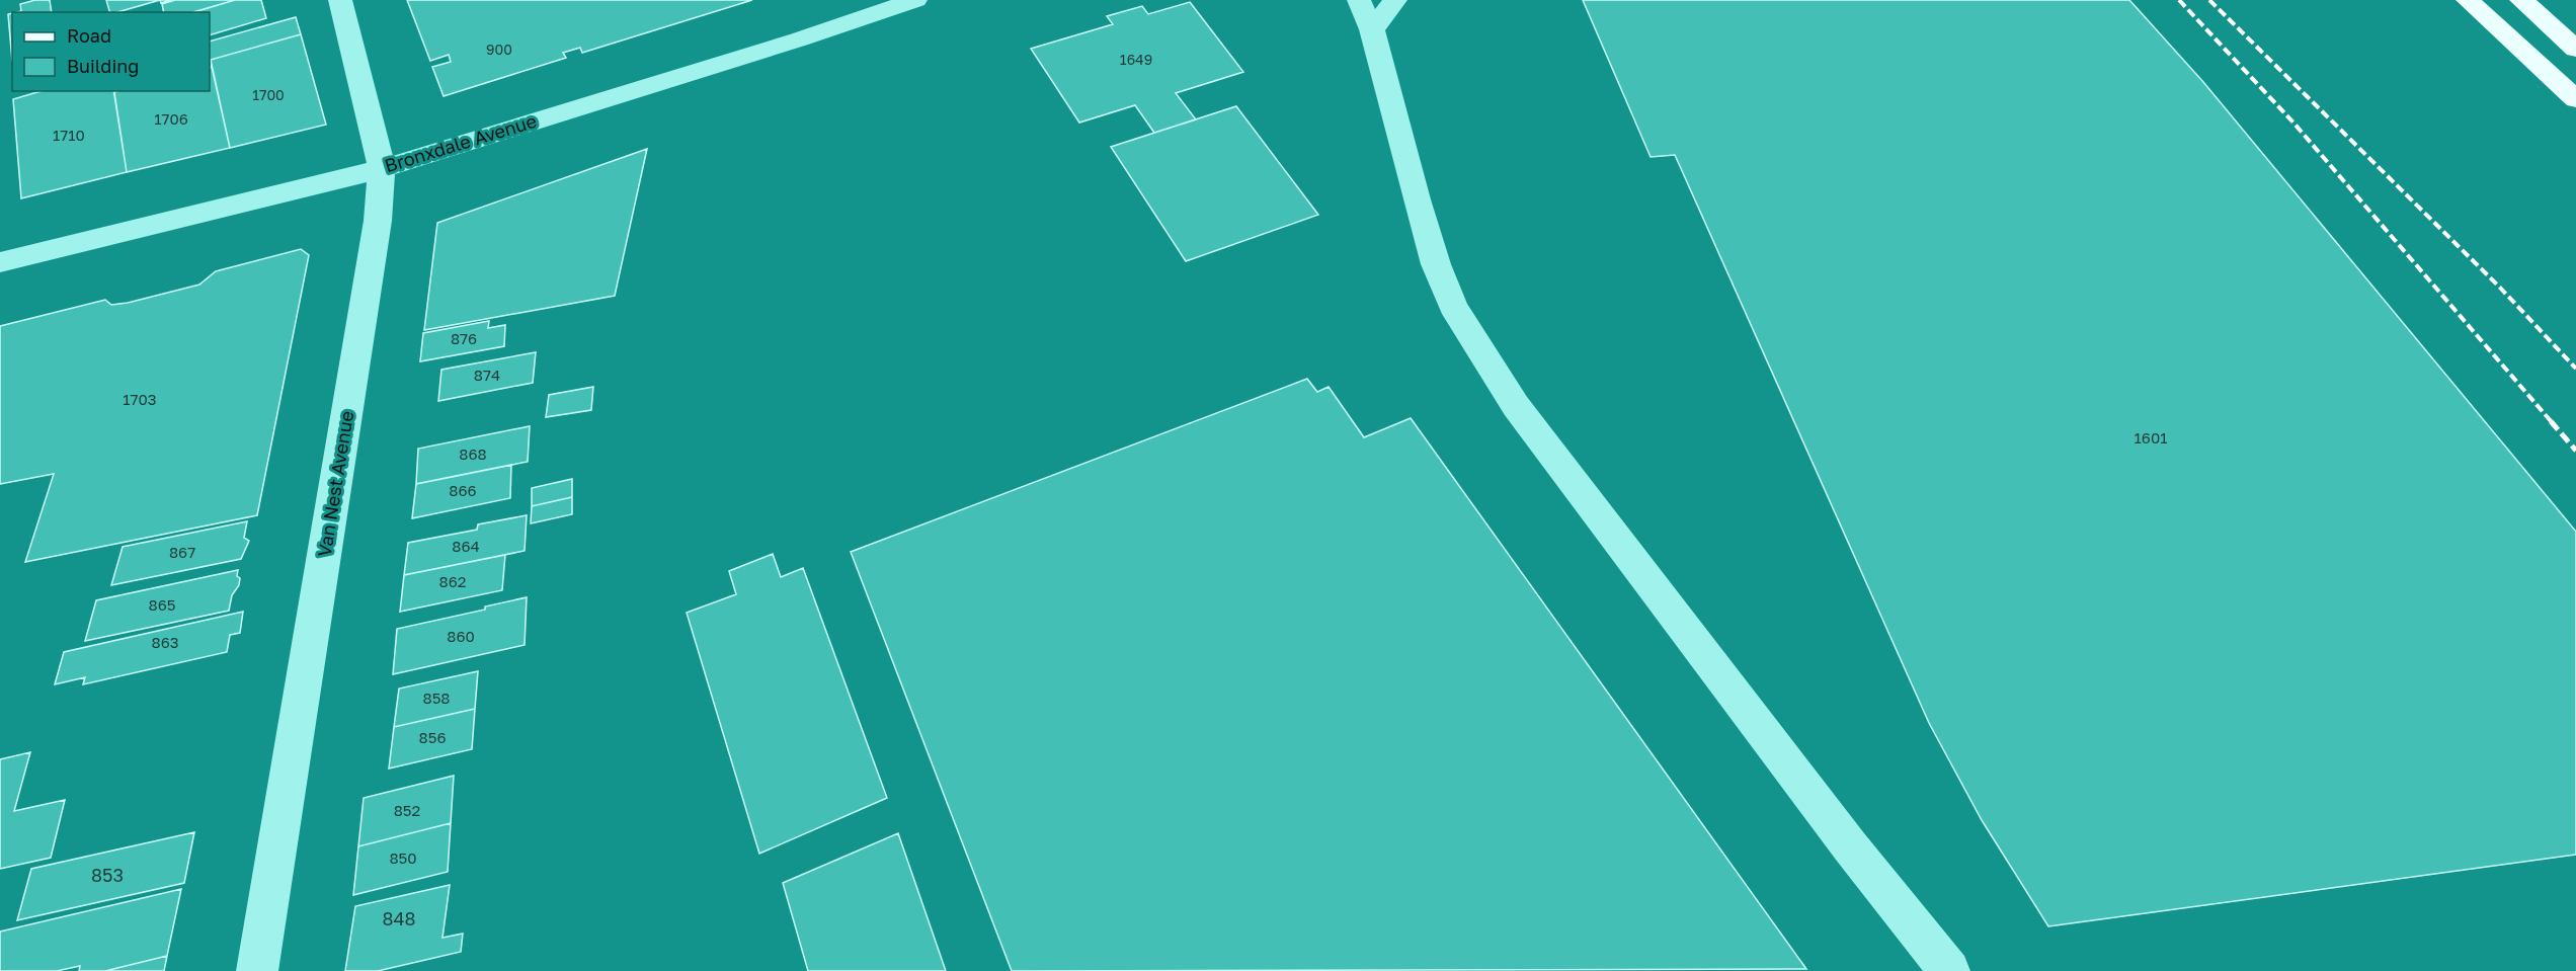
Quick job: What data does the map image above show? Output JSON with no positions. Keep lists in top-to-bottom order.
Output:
{
  "streets": {
    "street": ["Bronxdale Avenue", "Van Nest Avenue"]
  },
  "crossings": [
    ["Bronxdale Avenue", "Van Nest Avenue"]
  ],
  "house_numbers": [
    "900",
    "1649",
    "1700",
    "1706",
    "1710",
    "876",
    "874",
    "1703",
    "1601",
    "868",
    "866",
    "864",
    "867",
    "862",
    "865",
    "860",
    "863",
    "858",
    "856",
    "852",
    "850",
    "853",
    "848"
  ],
  "legend": ["Road", "Building"]
}
